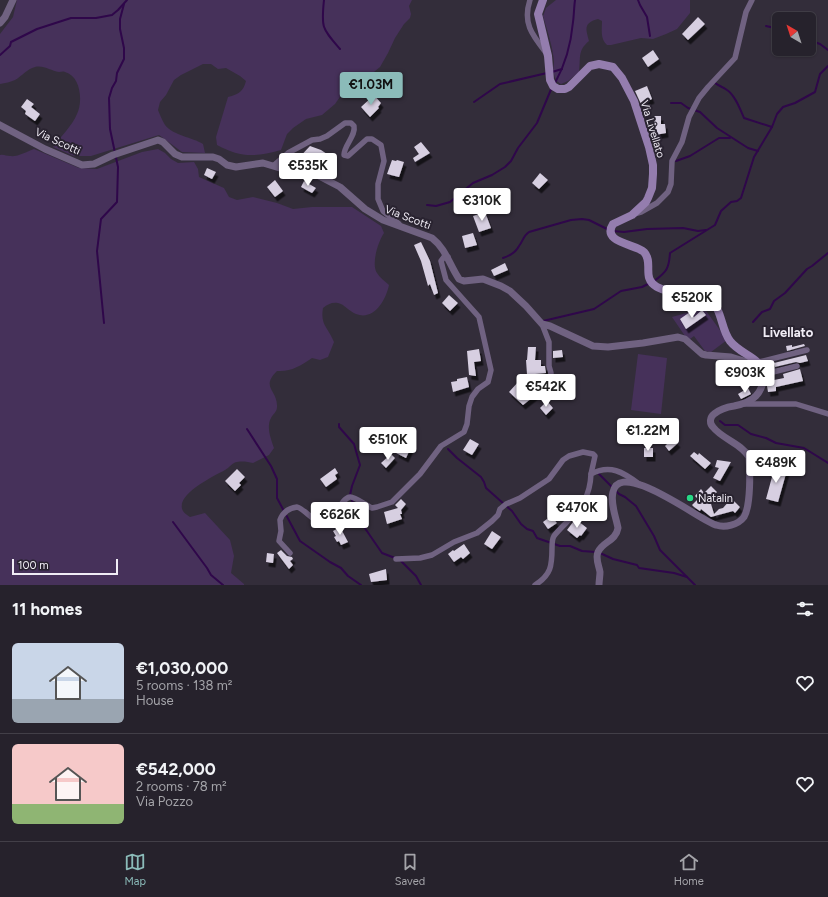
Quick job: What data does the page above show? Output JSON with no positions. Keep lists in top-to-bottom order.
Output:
{
  "streets": {
    "main road": ["Via Livellato"],
    "street": ["Via Scotti"]
  },
  "districts": ["Livellato"],
  "places": ["Natalin"],
  "scale_bar": "100 m",
  "north": "top left",
  "page": {
    "price": [
      "€1.03M",
      "€535K",
      "€310K",
      "€520K",
      "€903K",
      "€542K",
      "€1.22M",
      "€510K",
      "€489K",
      "€470K",
      "€626K"
    ],
    "scale": "100 m",
    "heading": "11 homes",
    "list": [
      {
        "name": "€1,030,000",
        "note": "5 rooms · 138 m² · House"
      },
      {
        "name": "€542,000",
        "note": "2 rooms · 78 m² · Via Pozzo"
      }
    ],
    "tabs": ["Map", "Saved", "Home"]
  }
}
